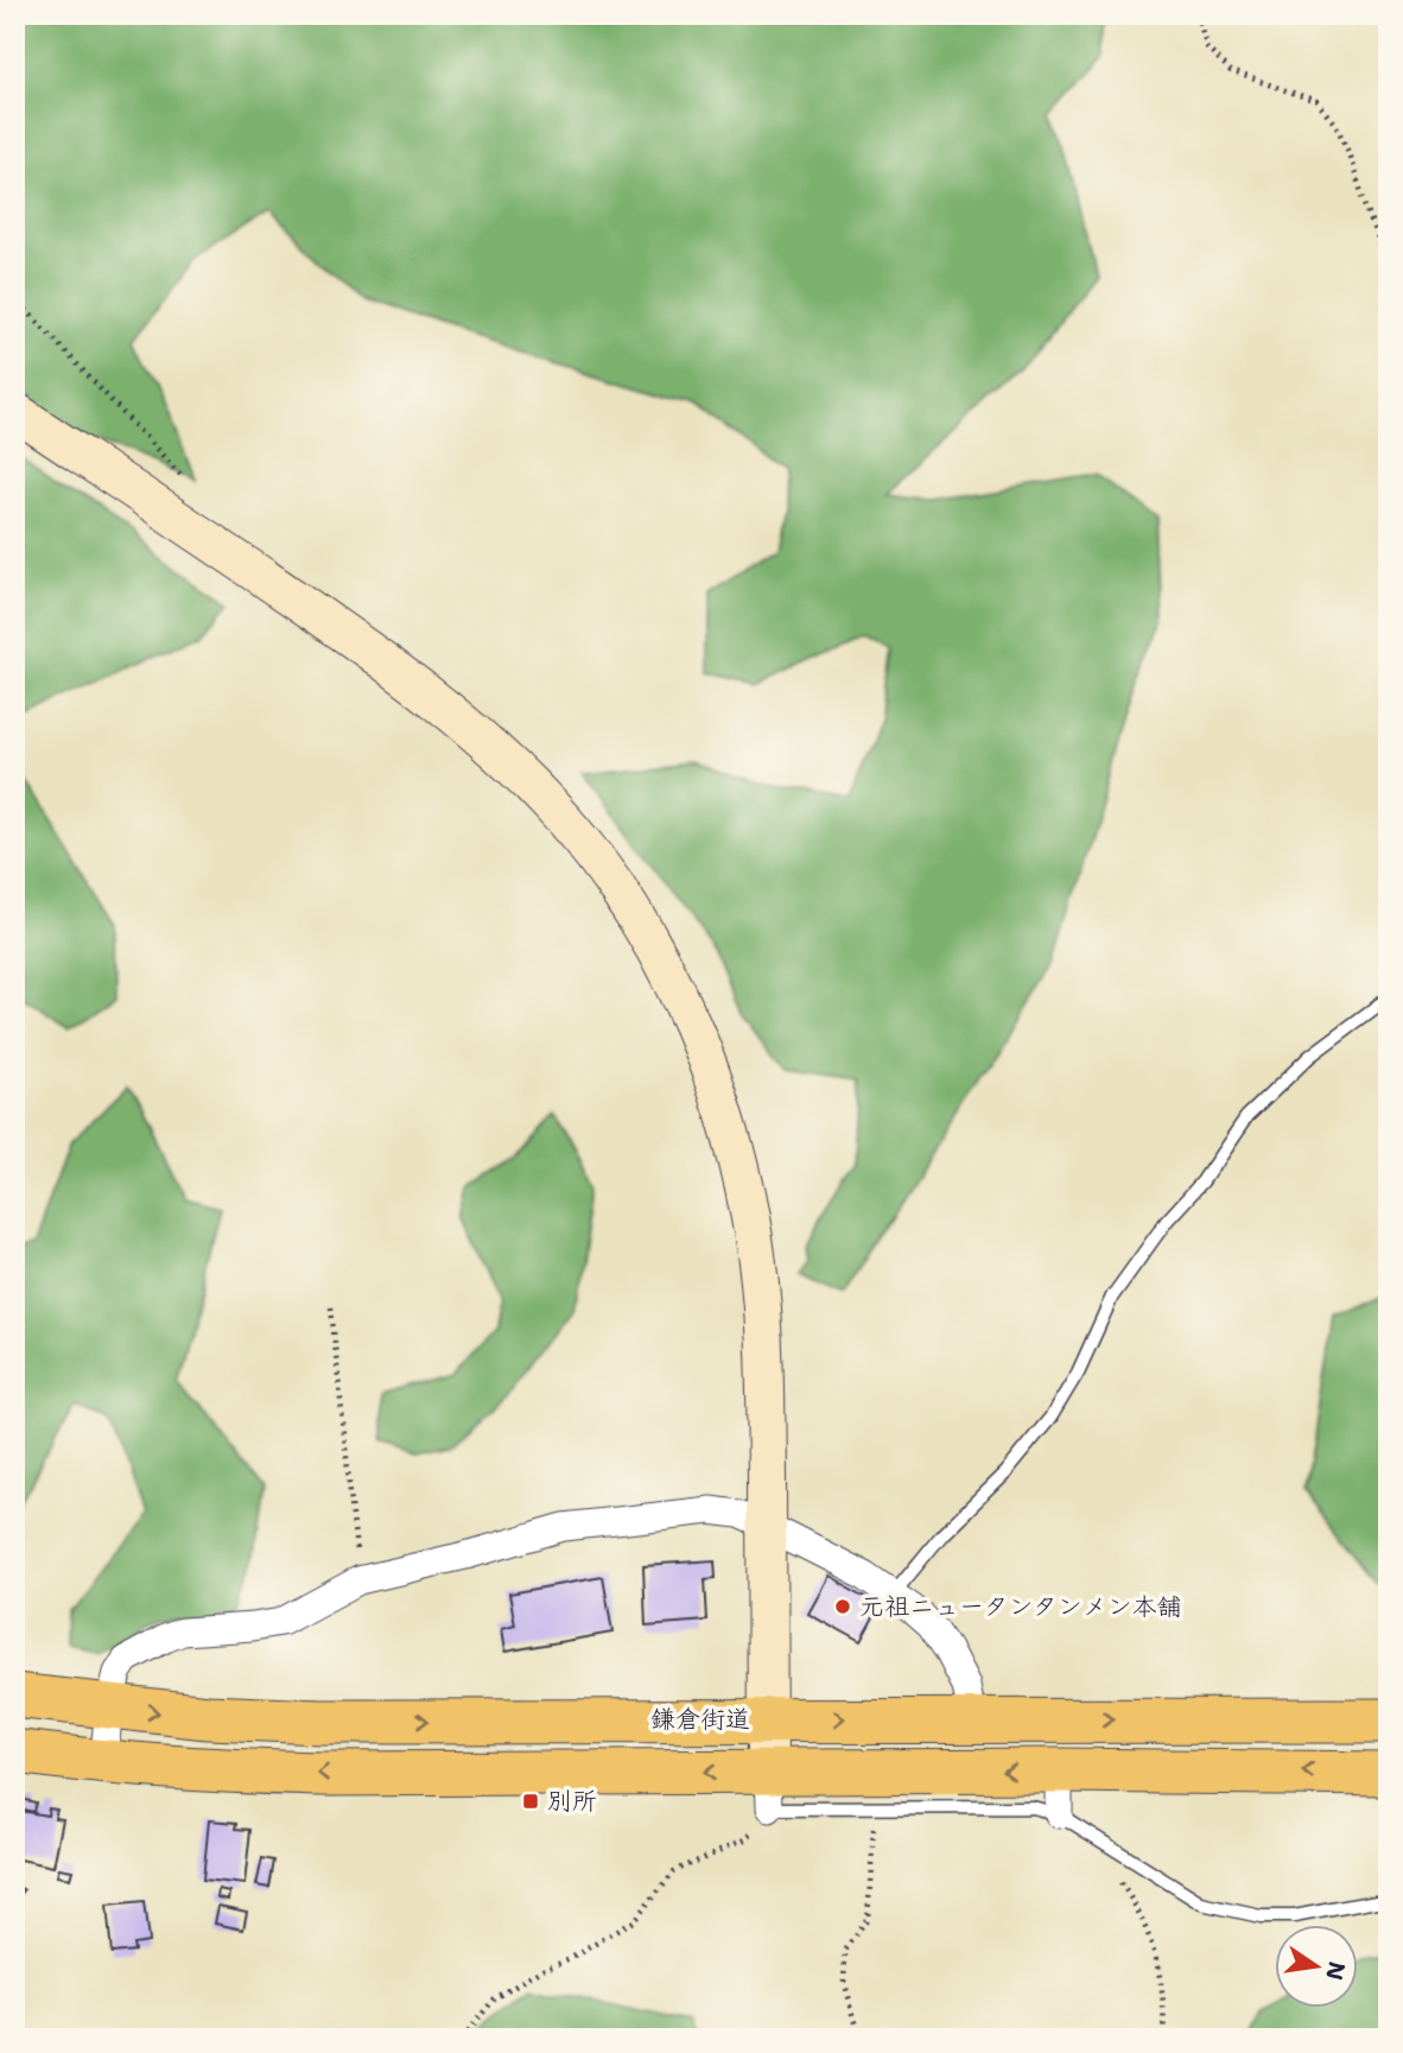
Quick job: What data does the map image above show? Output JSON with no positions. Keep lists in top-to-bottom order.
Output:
{
  "streets": {
    "main road": ["鎌倉街道"]
  },
  "places": {
    "other": ["元祖ニュータンタンメン本舗"],
    "transit": ["別所"]
  },
  "north": "right"
}
